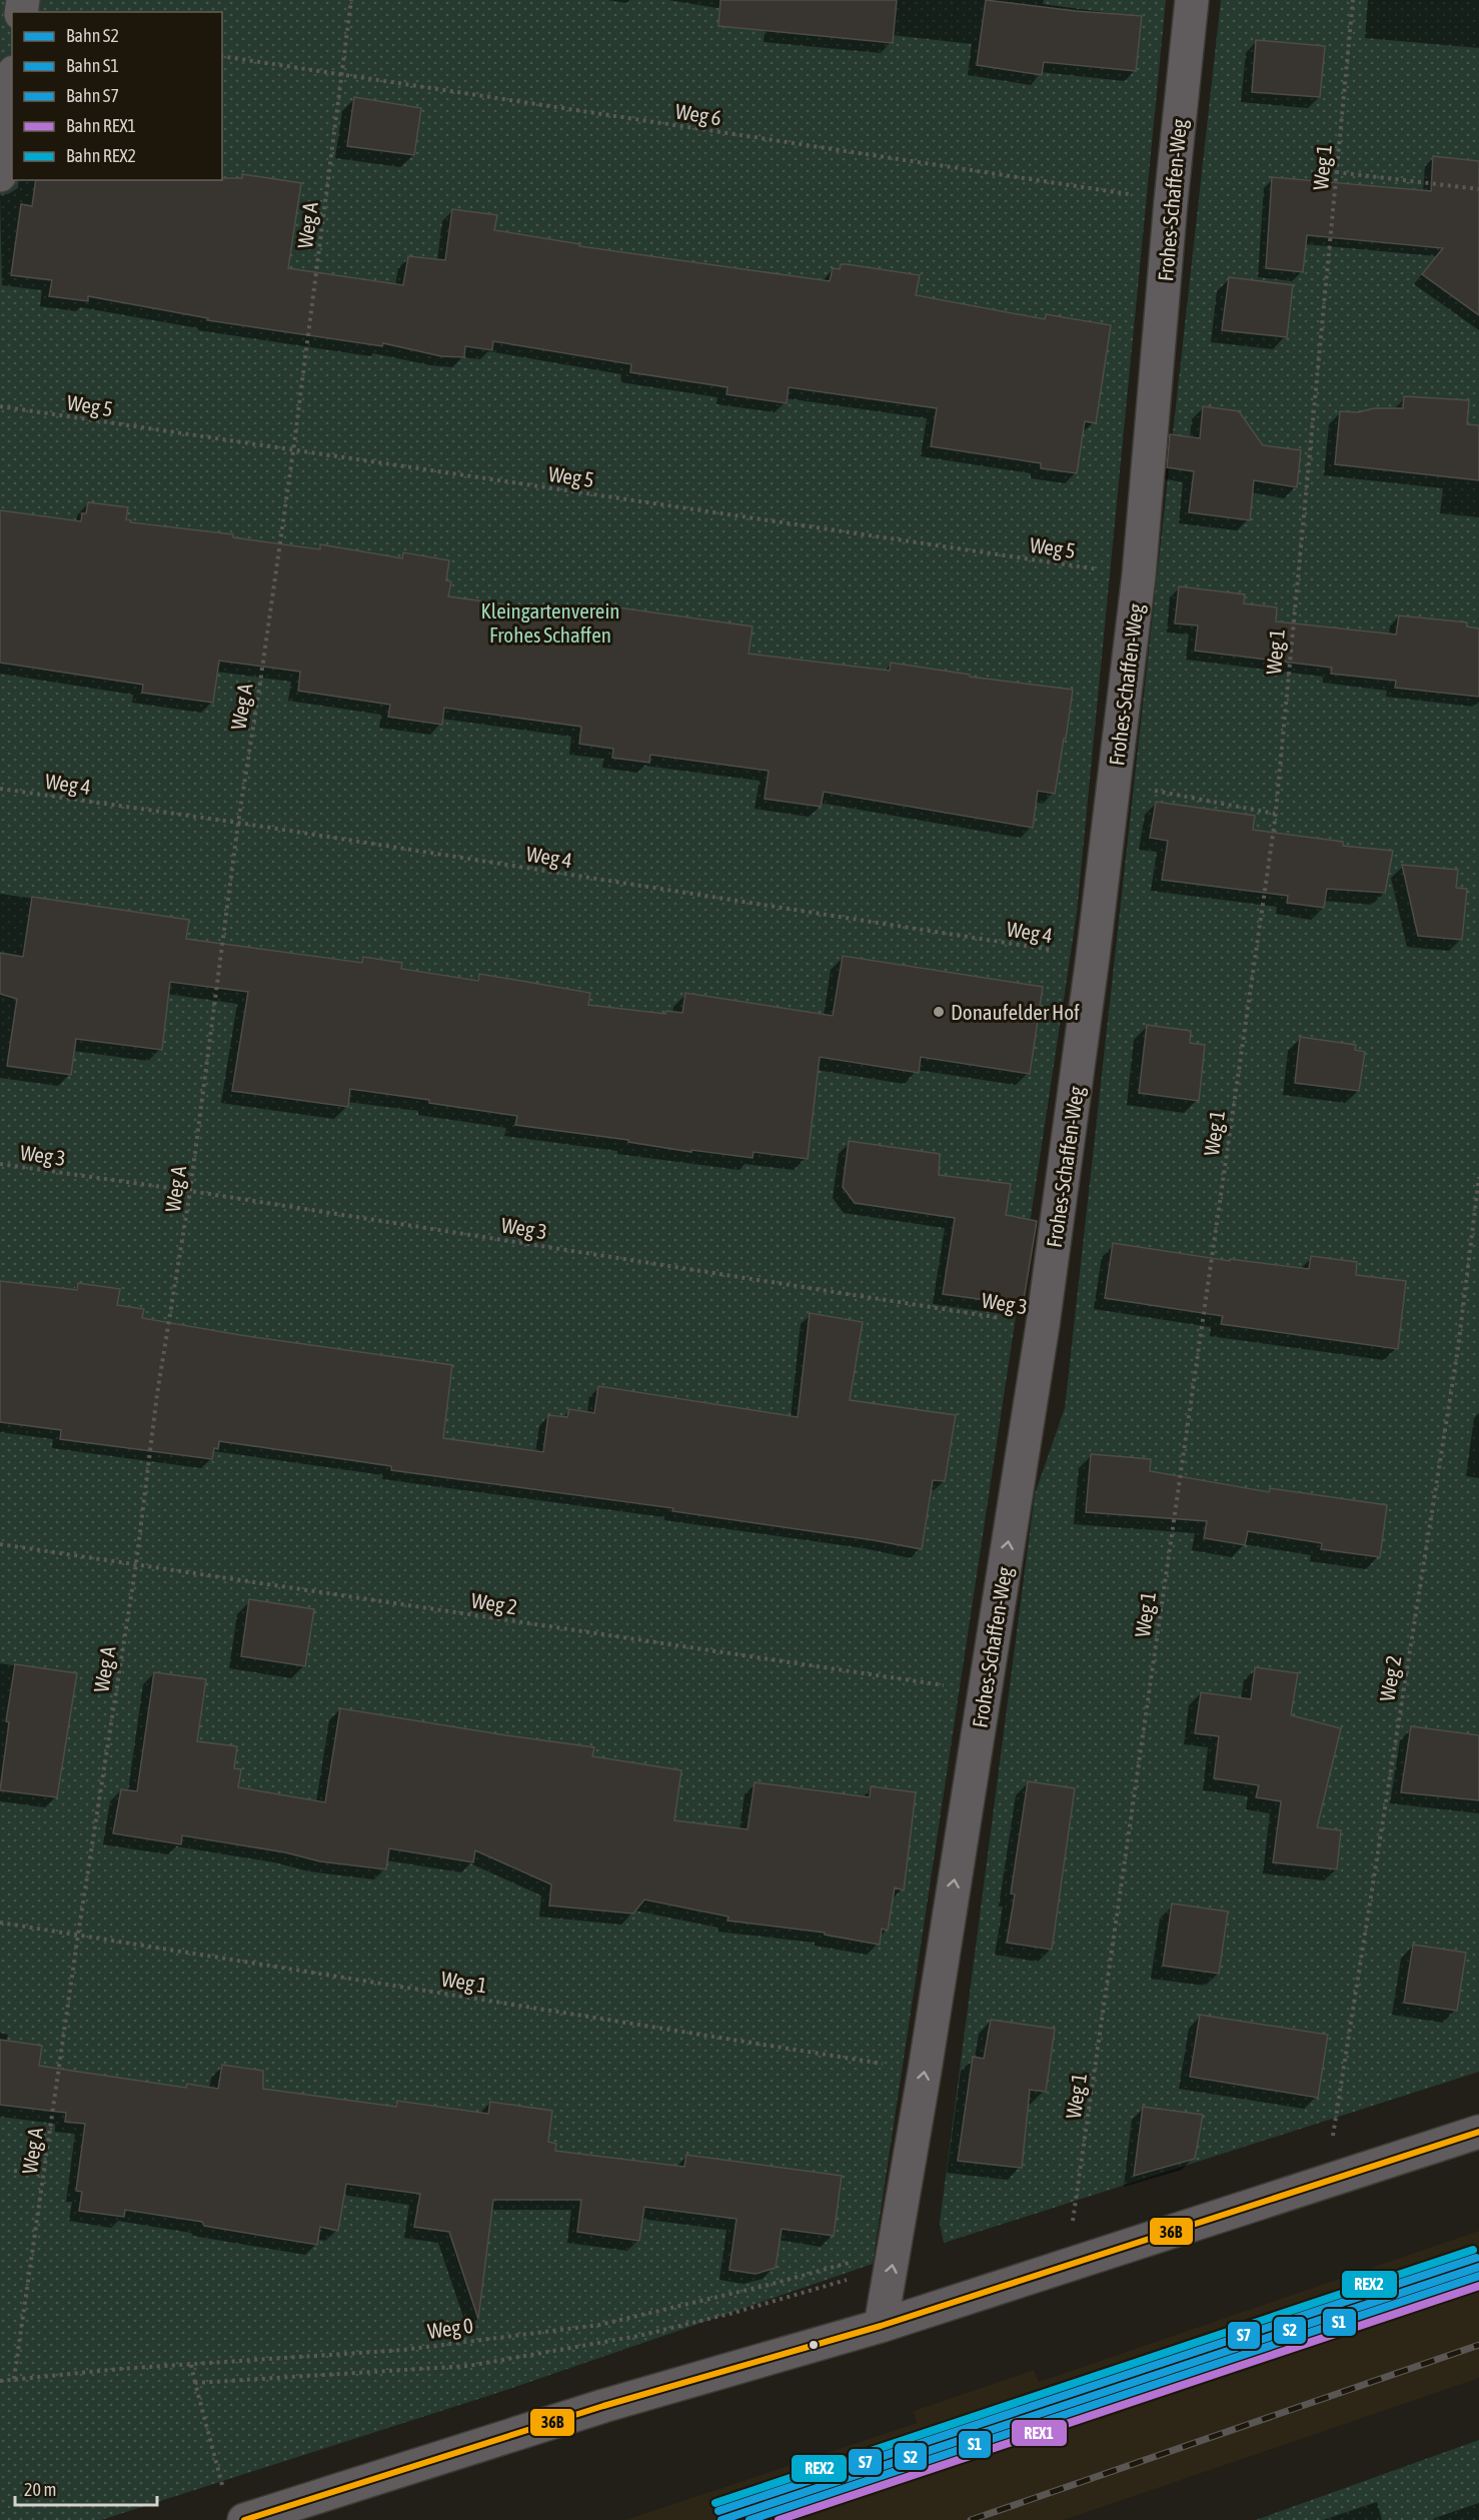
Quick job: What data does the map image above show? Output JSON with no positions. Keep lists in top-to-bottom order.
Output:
{
  "streets": {
    "street": ["Frohes-Schaffen-Weg"],
    "path": [
      "Weg 6",
      "Weg 1",
      "Weg A",
      "Weg 5",
      "Weg 4",
      "Weg 3",
      "Weg 2",
      "Weg 0"
    ]
  },
  "crossings": [
    ["Weg 6", "Frohes-Schaffen-Weg"],
    ["Weg 6", "Weg A"],
    ["Weg 1", "Frohes-Schaffen-Weg"],
    ["Weg 1", "Weg A"],
    ["Frohes-Schaffen-Weg", "Weg 5"],
    ["Frohes-Schaffen-Weg", "Weg 4"],
    ["Frohes-Schaffen-Weg", "Weg 3"],
    ["Frohes-Schaffen-Weg", "Weg 2"],
    ["Frohes-Schaffen-Weg", "Weg 0"],
    ["Weg A", "Weg 5"],
    ["Weg A", "Weg 4"],
    ["Weg A", "Weg 3"],
    ["Weg A", "Weg 2"],
    ["Weg A", "Weg 0"]
  ],
  "one_way": ["Frohes-Schaffen-Weg"],
  "parks": ["Kleingartenverein Frohes Schaffen"],
  "places": ["Donaufelder Hof"],
  "lines": [
    "transit line 36B",
    "rail line REX2",
    "rail line S7",
    "rail line S2",
    "rail line S1",
    "rail line REX1"
  ],
  "legend": [
    "Bahn S2",
    "Bahn S1",
    "Bahn S7",
    "Bahn REX1",
    "Bahn REX2"
  ],
  "scale_bar": "20 m"
}
